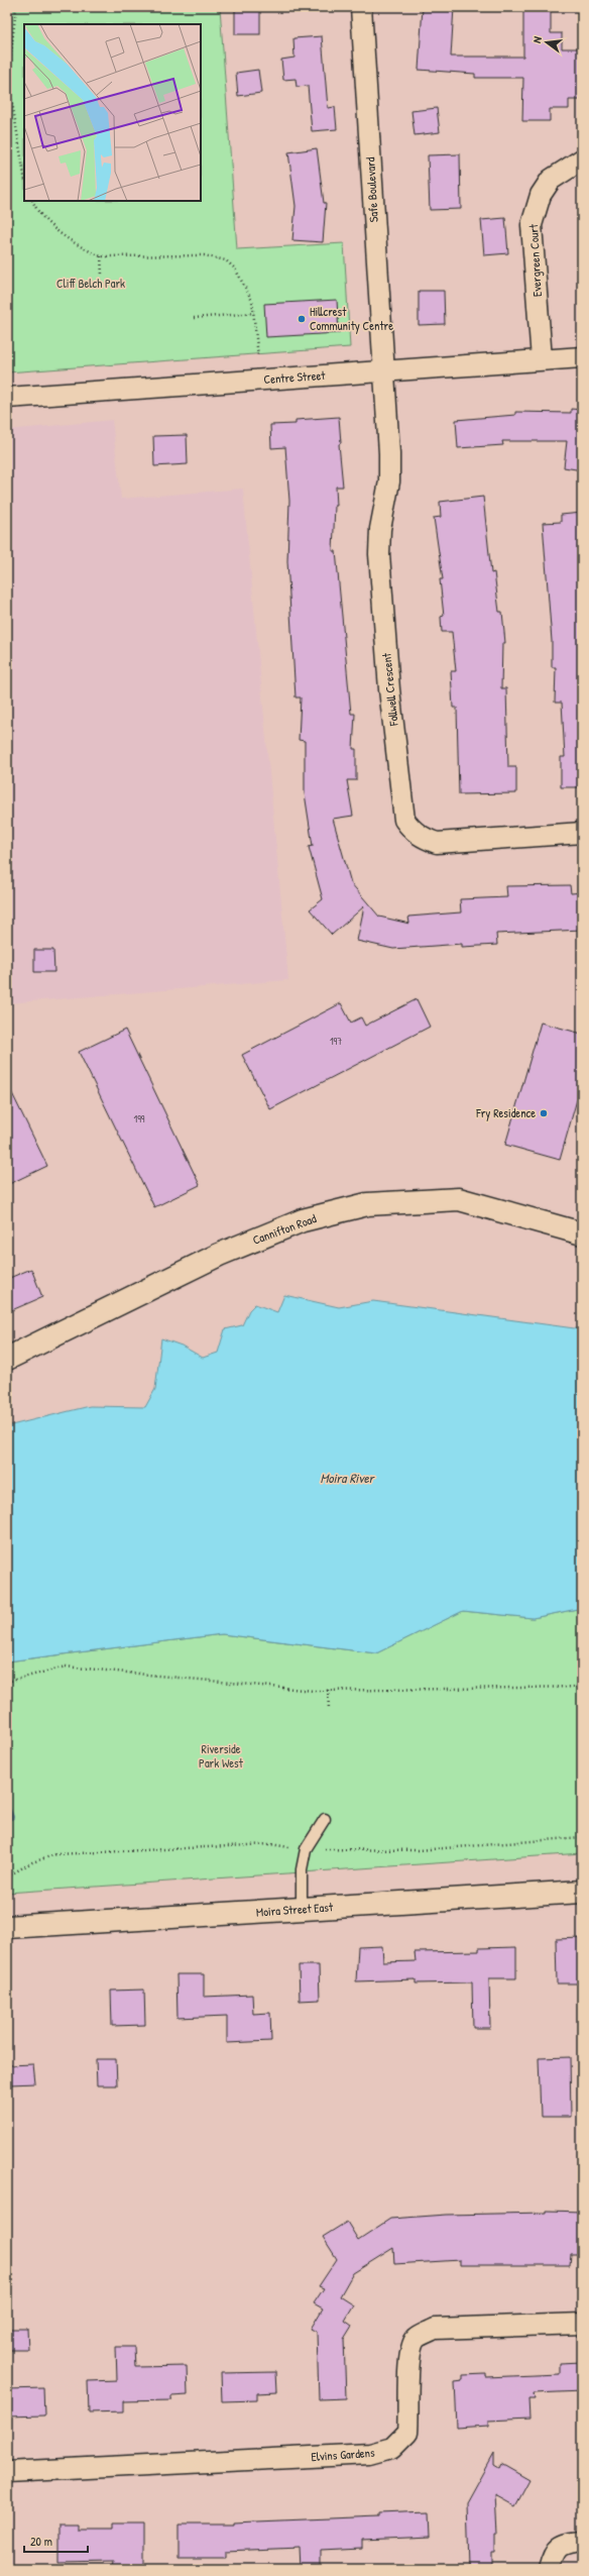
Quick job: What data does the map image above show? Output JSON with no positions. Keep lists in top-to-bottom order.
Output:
{
  "streets": {
    "main road": ["Cannifton Road", "Moira Street East"],
    "street": [
      "Safe Boulevard",
      "Evergreen Court",
      "Centre Street",
      "Follwell Crescent",
      "Elvins Gardens"
    ]
  },
  "crossings": [
    ["Safe Boulevard", "Centre Street"],
    ["Safe Boulevard", "Follwell Crescent"],
    ["Evergreen Court", "Centre Street"],
    ["Centre Street", "Follwell Crescent"]
  ],
  "water": ["Moira River"],
  "parks": ["Cliff Belch Park", "Riverside Park West"],
  "places": ["Hillcrest Community Centre", "Fry Residence"],
  "house_numbers": ["197", "199"],
  "scale_bar": "20 m",
  "north": "left"
}
